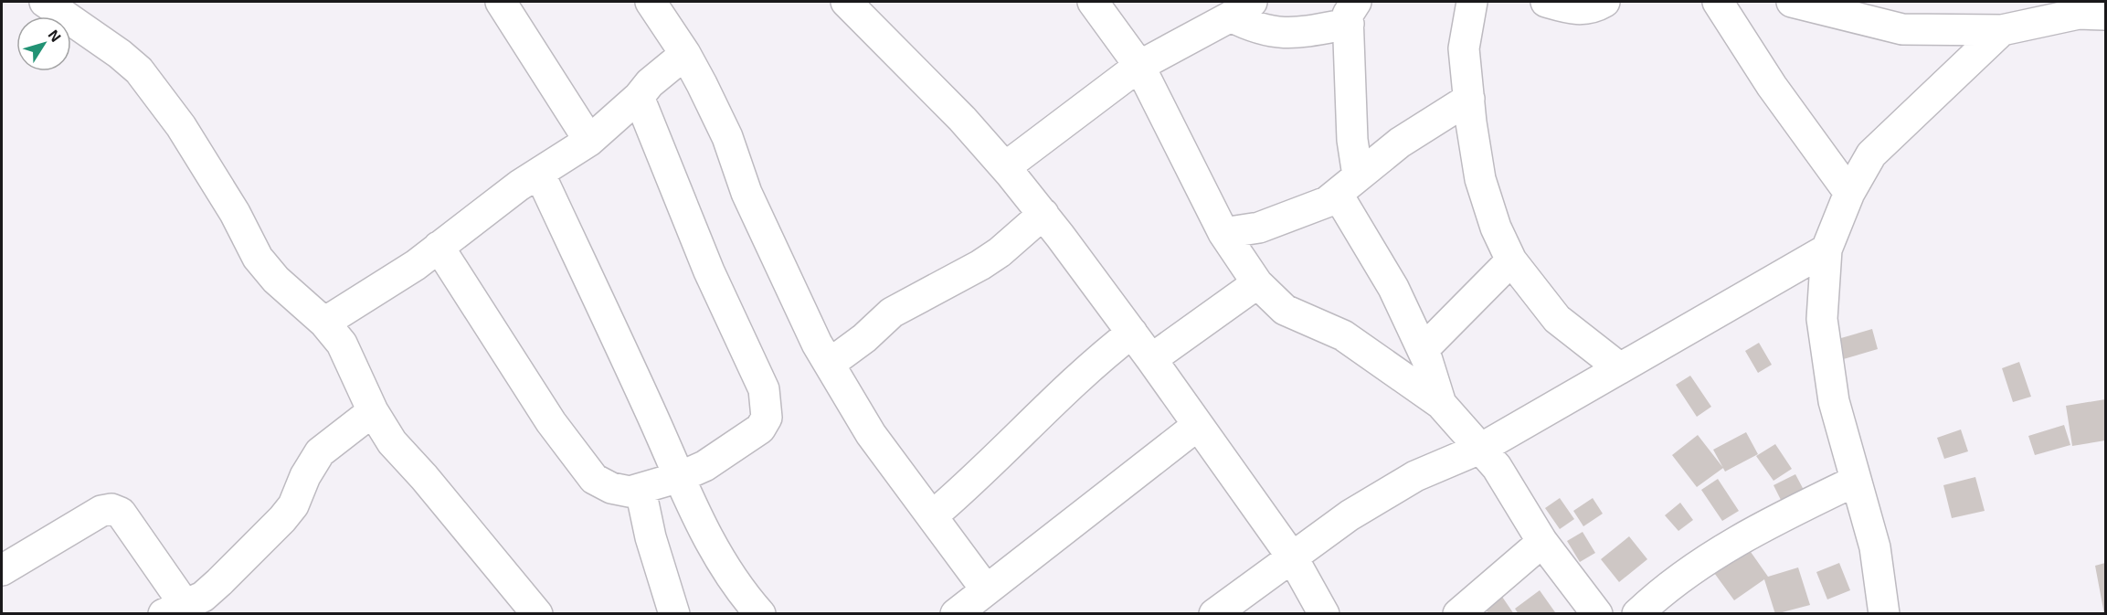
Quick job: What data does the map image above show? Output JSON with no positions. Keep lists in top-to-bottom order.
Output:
{
  "north": "top right"
}
